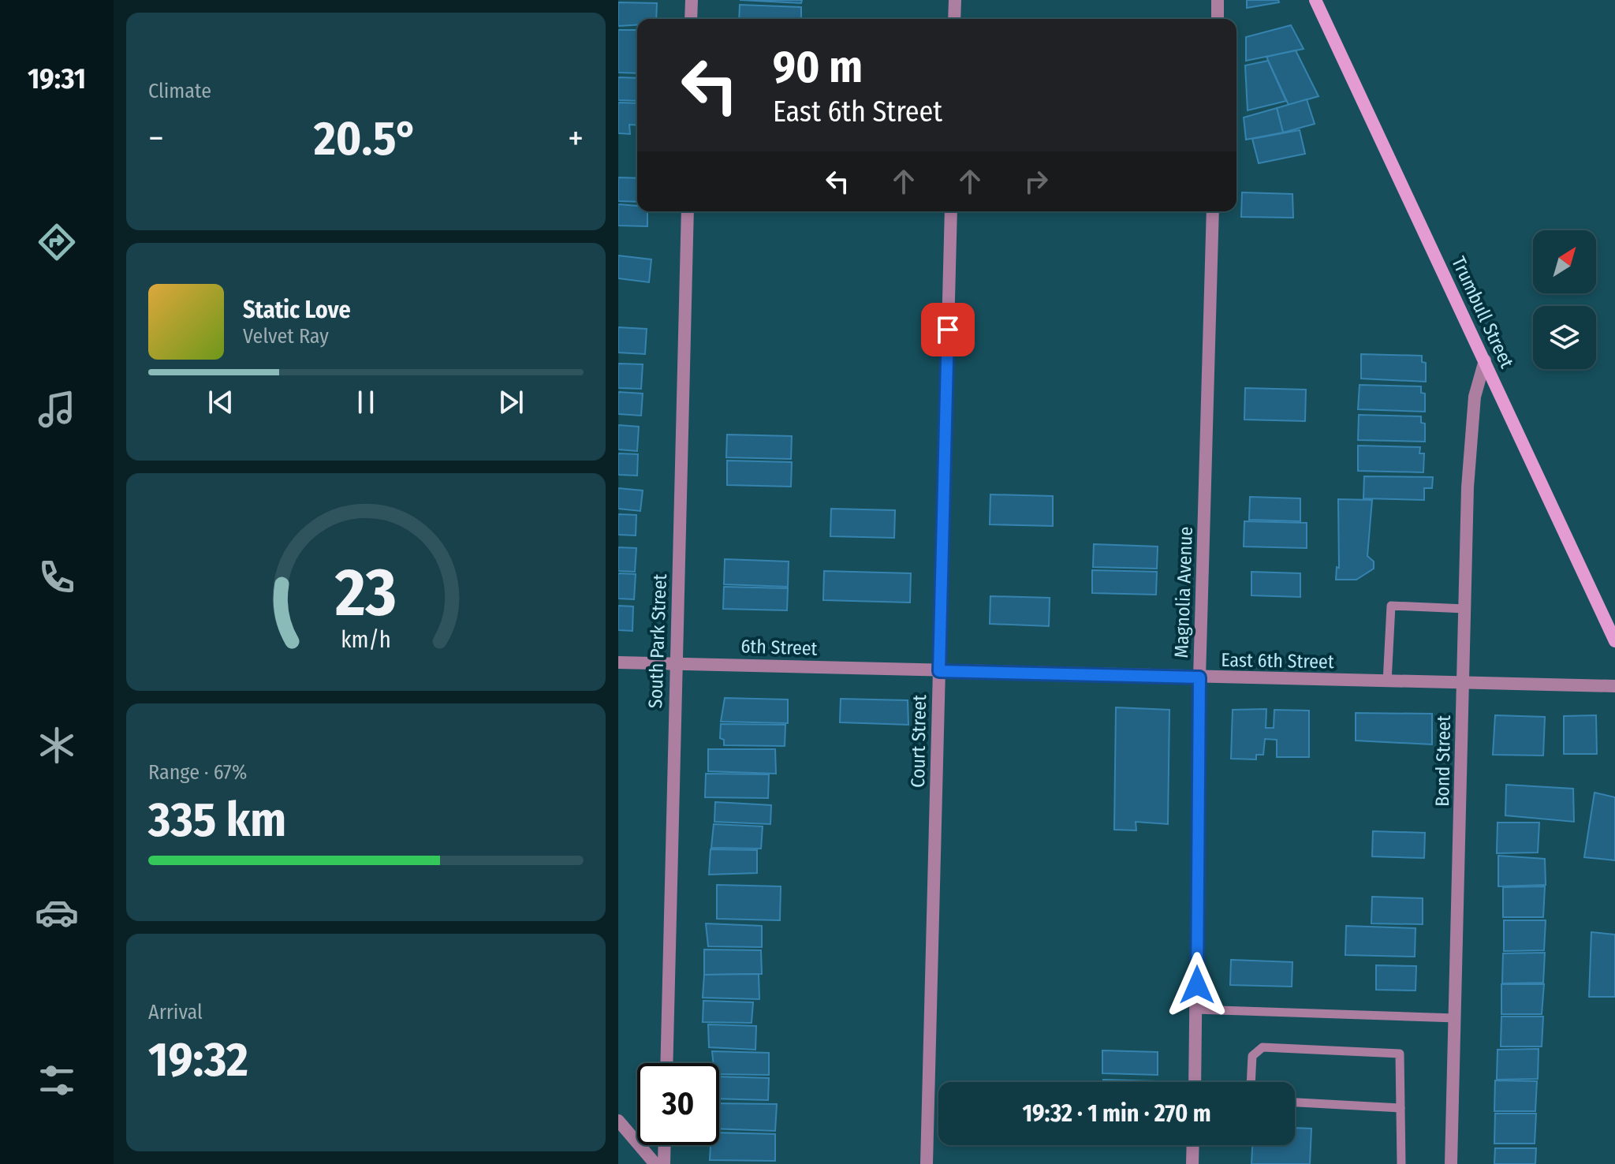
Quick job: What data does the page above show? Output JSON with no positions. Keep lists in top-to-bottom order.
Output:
{
  "streets": {
    "street": [
      "Trumbull Street",
      "Magnolia Avenue",
      "South Park Street",
      "6th Street",
      "East 6th Street",
      "Court Street",
      "Bond Street"
    ]
  },
  "crossings": [
    ["Trumbull Street", "Bond Street"],
    ["Magnolia Avenue", "East 6th Street"],
    ["South Park Street", "6th Street"],
    ["6th Street", "East 6th Street"],
    ["6th Street", "Court Street"],
    ["East 6th Street", "Court Street"],
    ["East 6th Street", "Bond Street"]
  ],
  "north": "top right",
  "page": {
    "tabs": "19:31",
    "tile": [
      "Climate",
      ["Range · 67%", "335 km"],
      ["Arrival", "19:32"]
    ],
    "turn": ["90 m", "East 6th Street"],
    "heat": ["−", "20.5°", "+"],
    "song": ["Static Love", "Velvet Ray"],
    "limit": "30",
    "trip": "19:32 · 1 min · 270 m",
    "gauge": ["23", "km/h"]
  }
}
